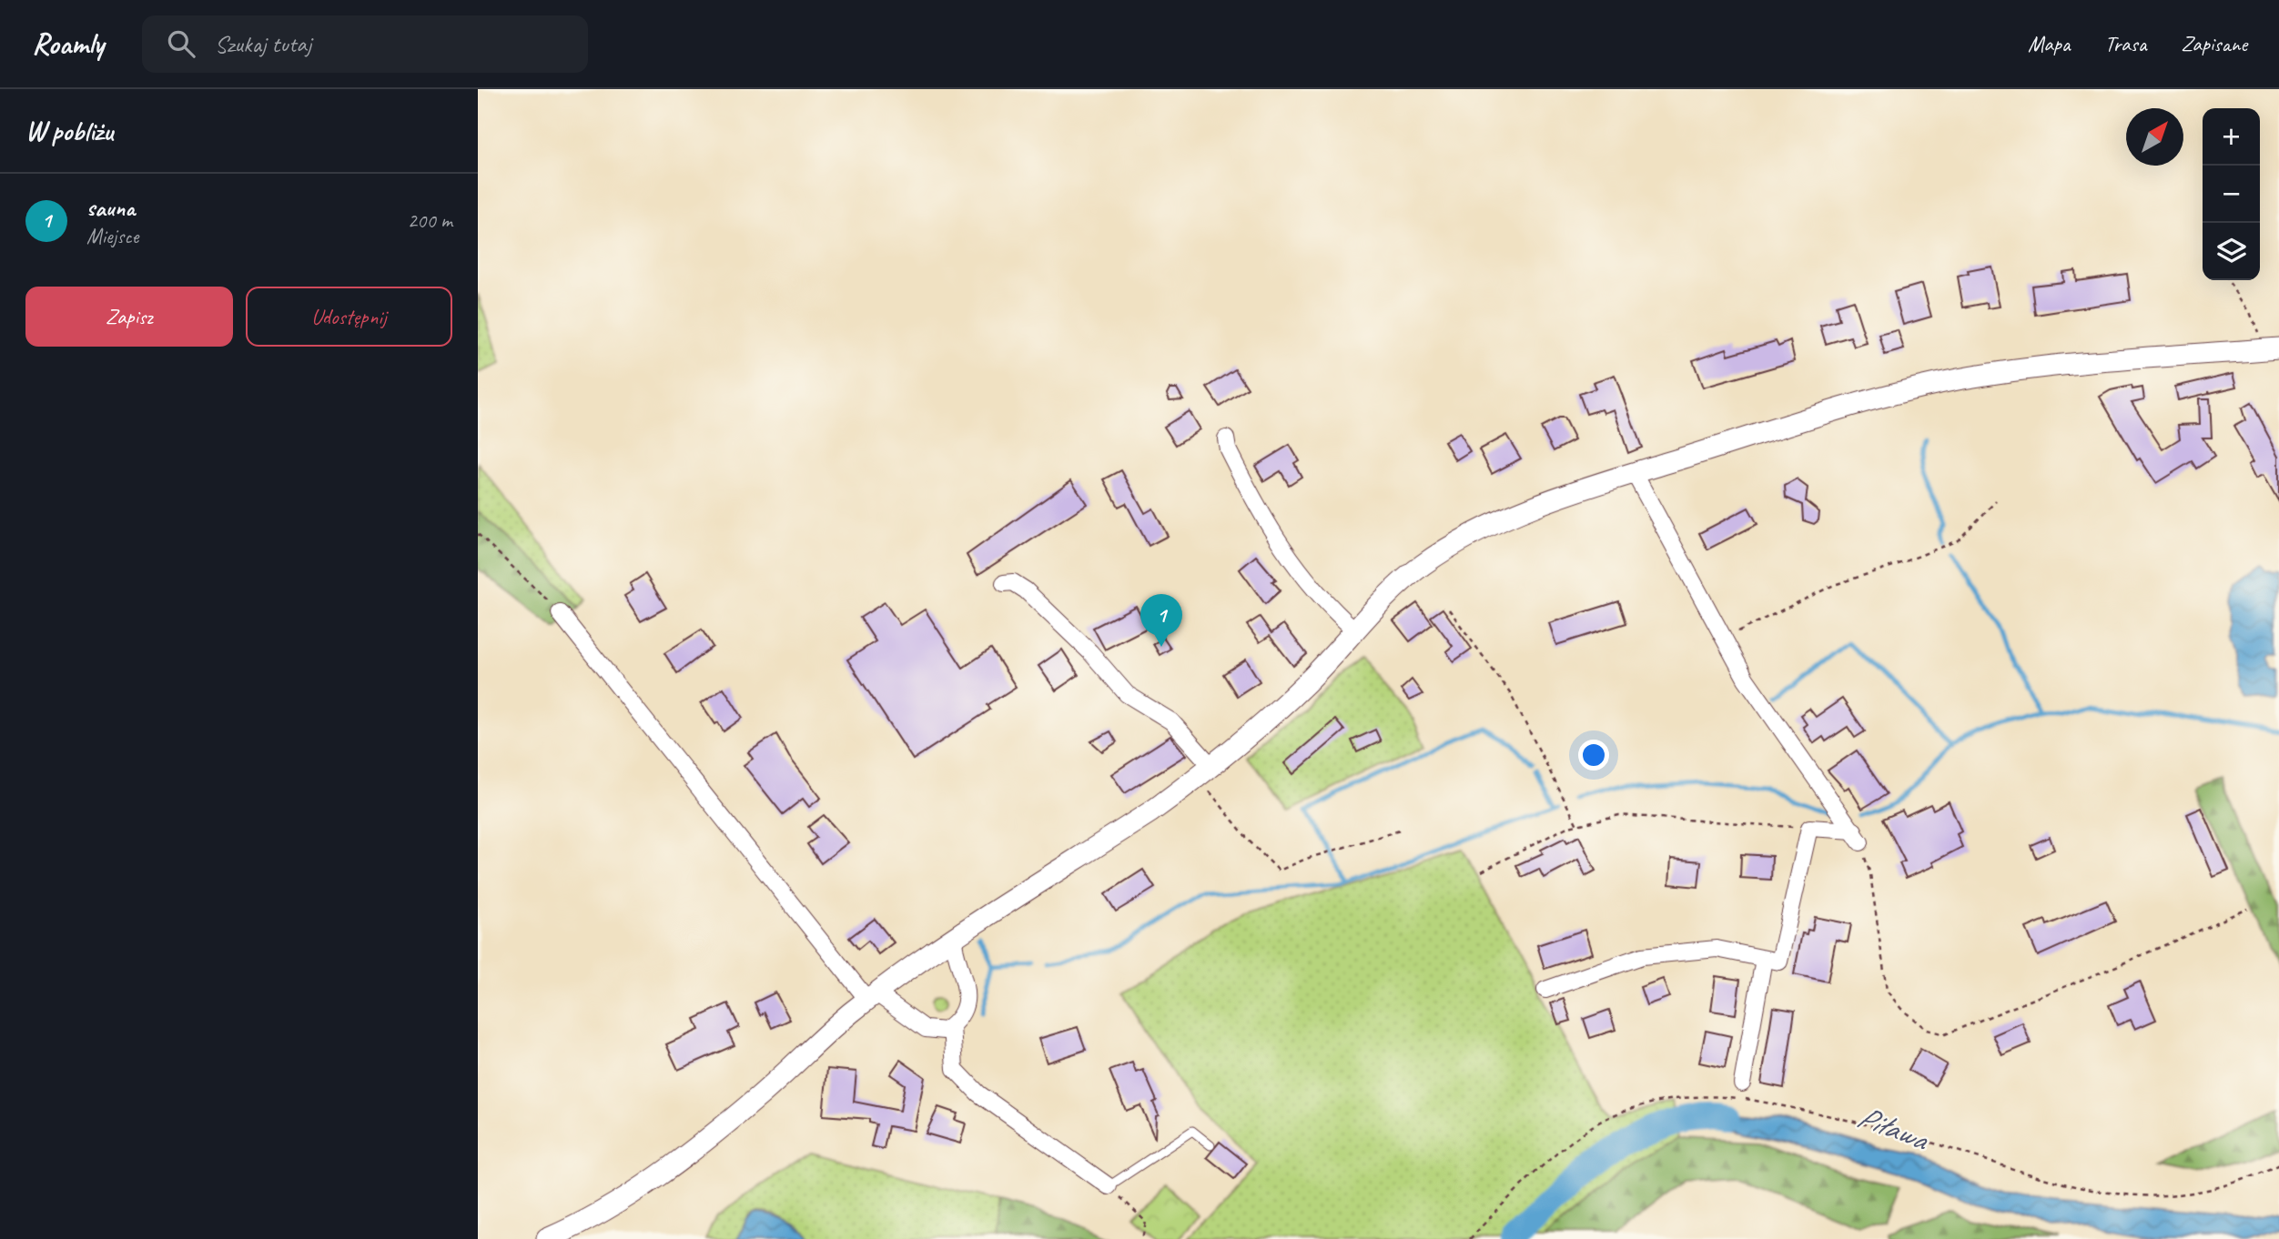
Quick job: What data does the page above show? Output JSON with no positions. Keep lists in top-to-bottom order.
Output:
{
  "water": ["Piława"],
  "north": "top right",
  "page": {
    "header": "Roamly",
    "search": "Szukaj tutaj",
    "nav": ["Mapa", "Trasa", "Zapisane"],
    "heading": "W pobliżu",
    "map_buttons": ["+", "−"],
    "list": [
      {
        "mark": "1",
        "name": "sauna",
        "note": "Miejsce",
        "value": "200 m"
      }
    ],
    "buttons": ["Zapisz", "Udostępnij"],
    "pins": "1"
  }
}
